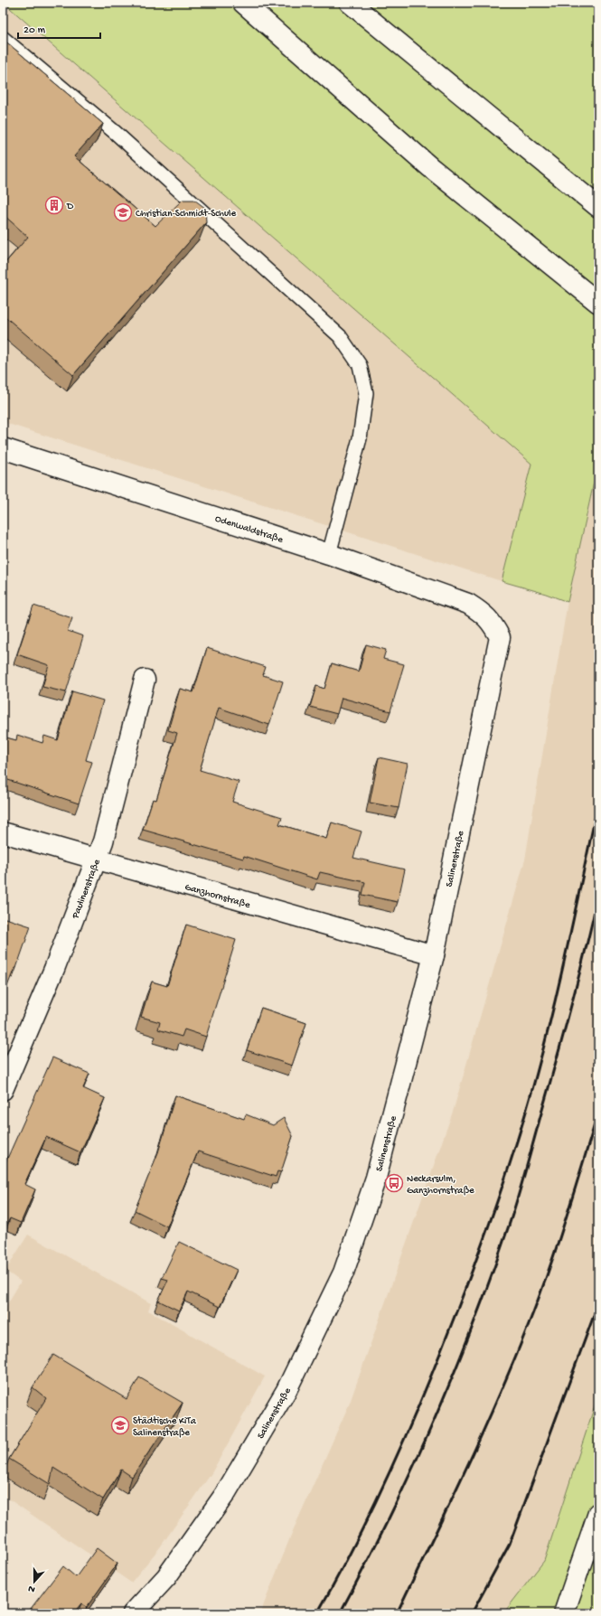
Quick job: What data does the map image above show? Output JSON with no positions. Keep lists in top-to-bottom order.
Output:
{
  "streets": {
    "main road": [
      "Odenwaldstraße",
      "Salinenstraße",
      "Paulinenstraße",
      "Ganzhornstraße"
    ]
  },
  "crossings": [
    ["Odenwaldstraße", "Salinenstraße"],
    ["Salinenstraße", "Ganzhornstraße"],
    ["Paulinenstraße", "Ganzhornstraße"]
  ],
  "places": {
    "building": ["D"],
    "school or university": ["Christian-Schmidt-Schule", "Städtische KiTa Salinenstraße"],
    "bus stop": ["Neckarsulm, Ganzhornstraße"]
  },
  "scale_bar": "20 m",
  "north": "bottom"
}
